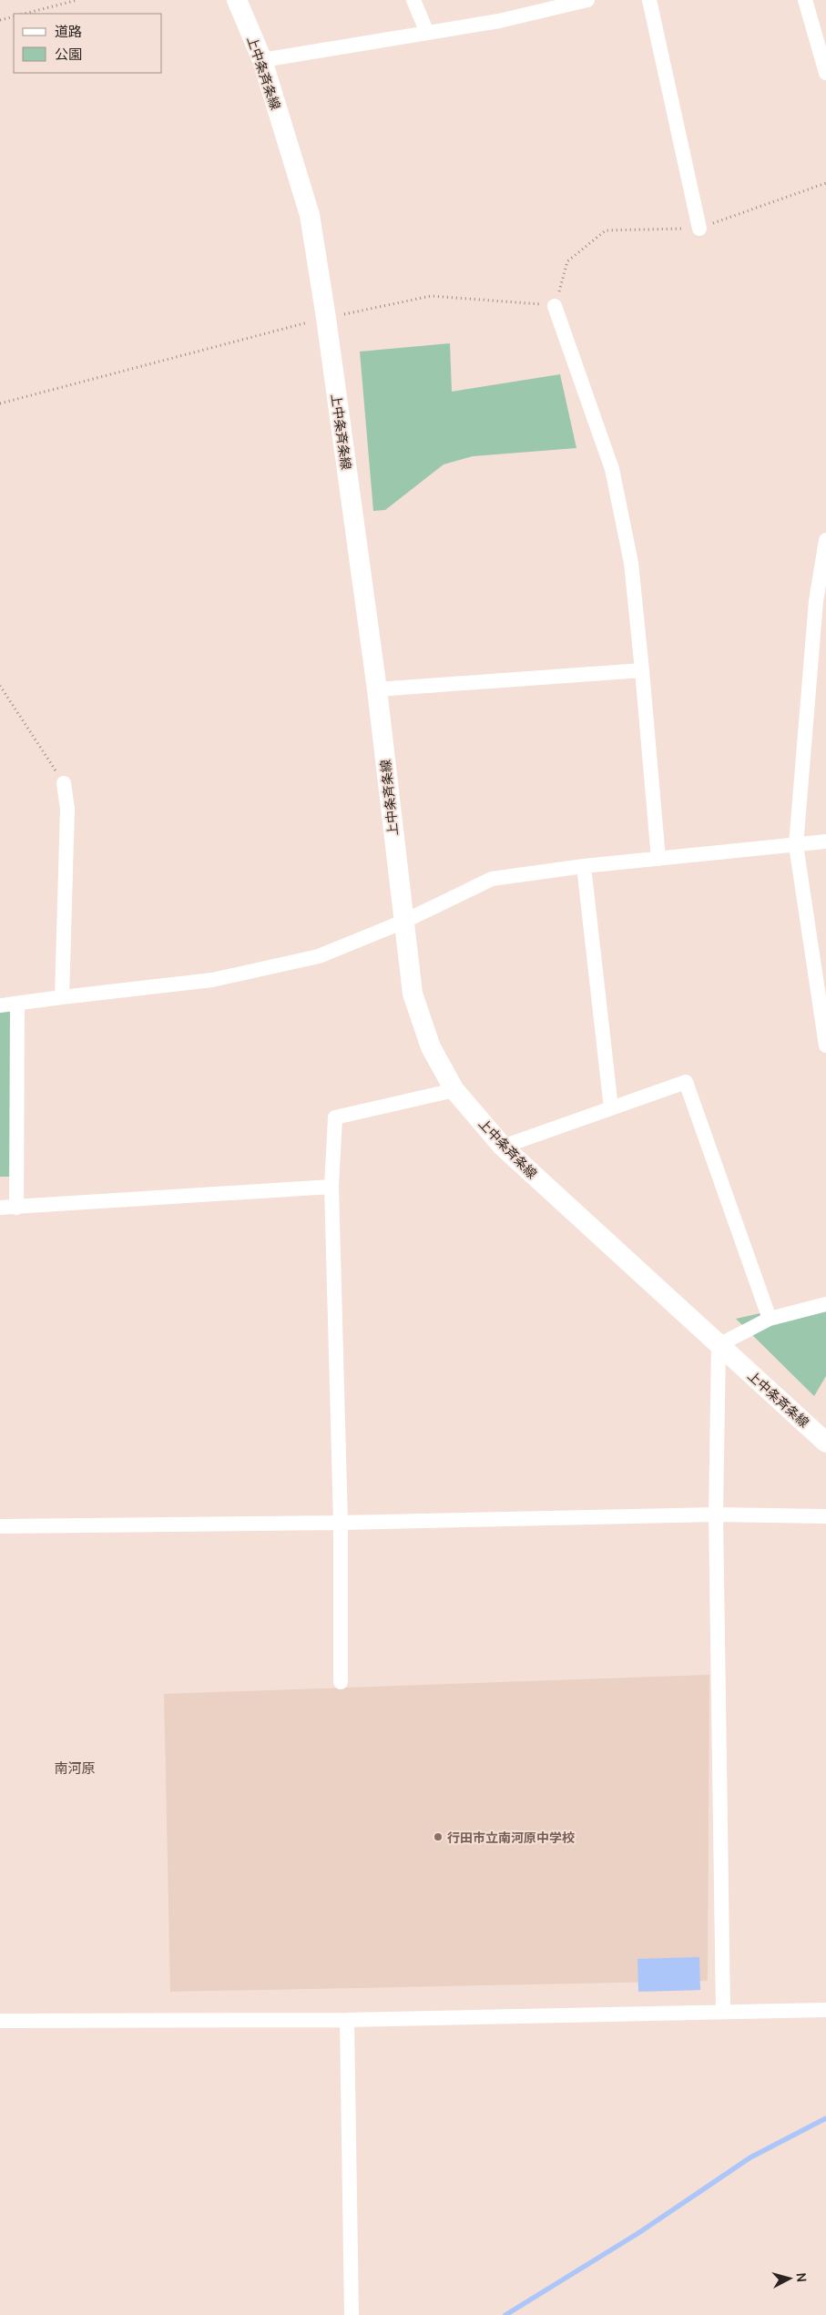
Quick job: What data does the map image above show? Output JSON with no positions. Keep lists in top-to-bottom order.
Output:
{
  "streets": {
    "main road": ["上中条斉条線"]
  },
  "districts": ["南河原"],
  "places": ["行田市立南河原中学校"],
  "legend": ["道路", "公園"],
  "north": "right"
}
